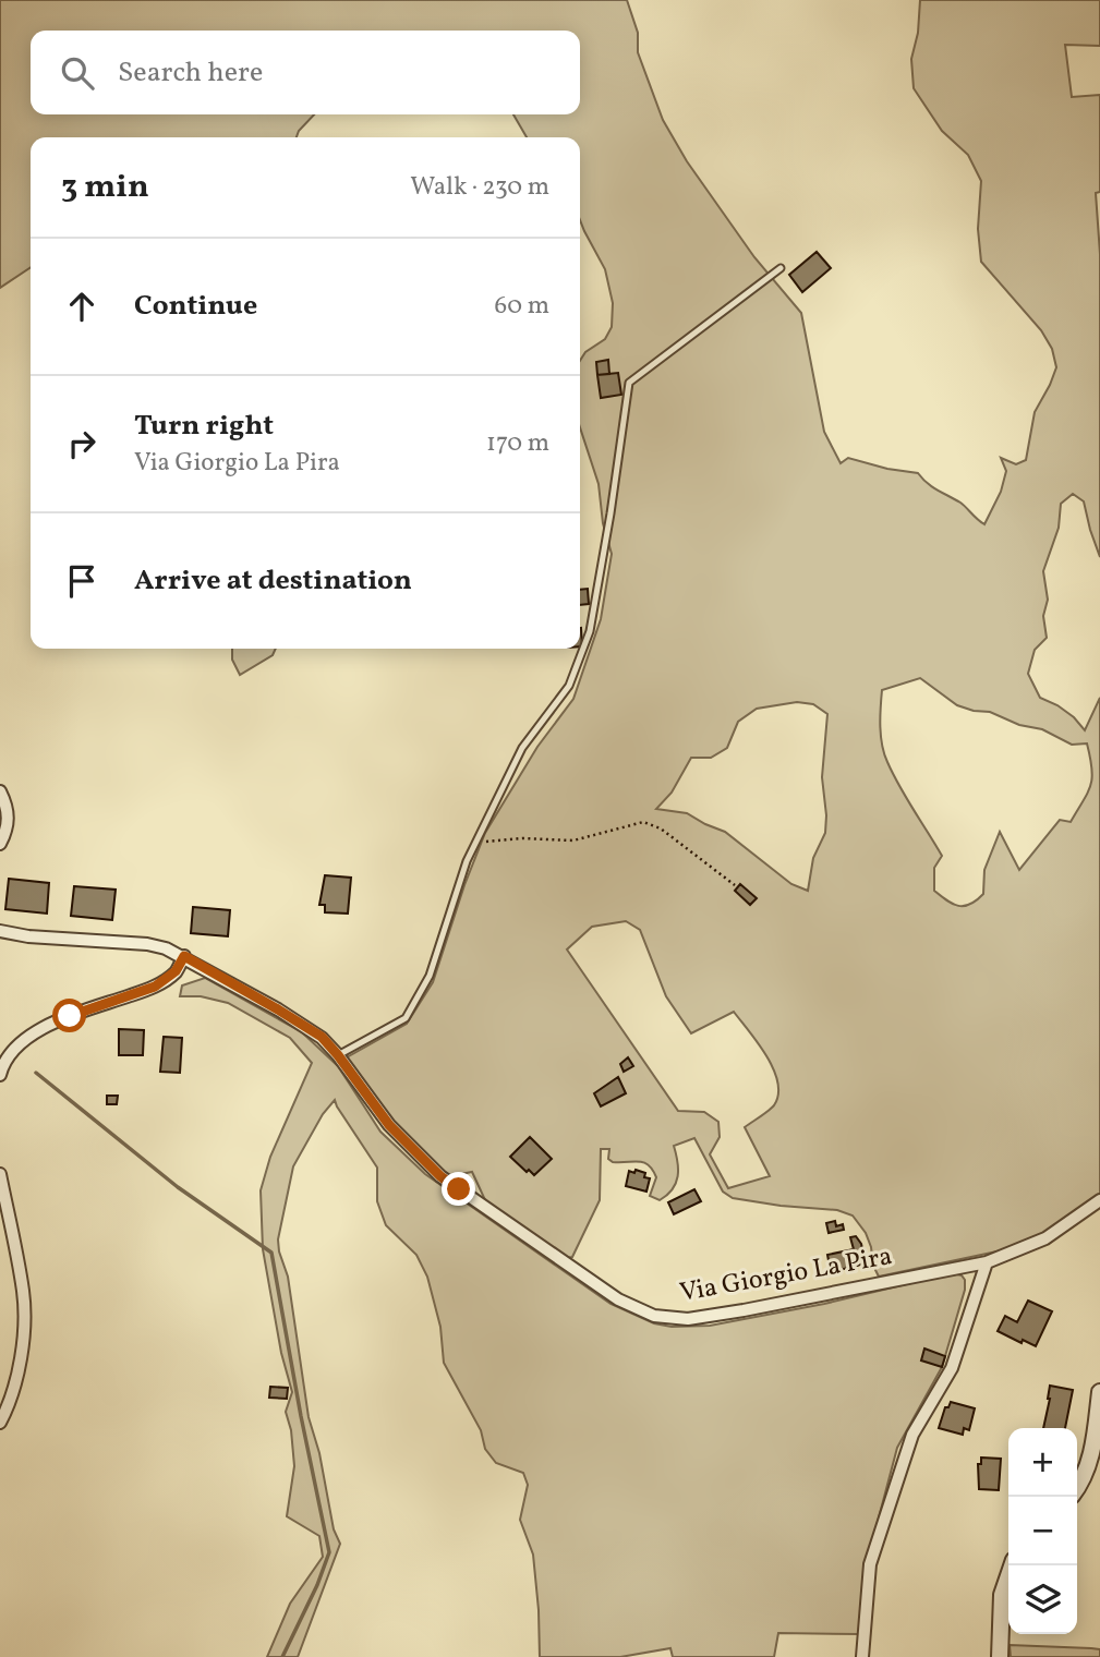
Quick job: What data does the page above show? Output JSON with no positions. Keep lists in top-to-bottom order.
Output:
{
  "streets": {
    "street": ["Via Giorgio La Pira"]
  },
  "page": {
    "search": "Search here",
    "heading": ["3 min", "Walk · 230 m"],
    "list": [
      ["Continue", "60 m"],
      ["Turn right", "Via Giorgio La Pira", "170 m"],
      "Arrive at destination"
    ],
    "map_buttons": ["+", "−"]
  }
}
